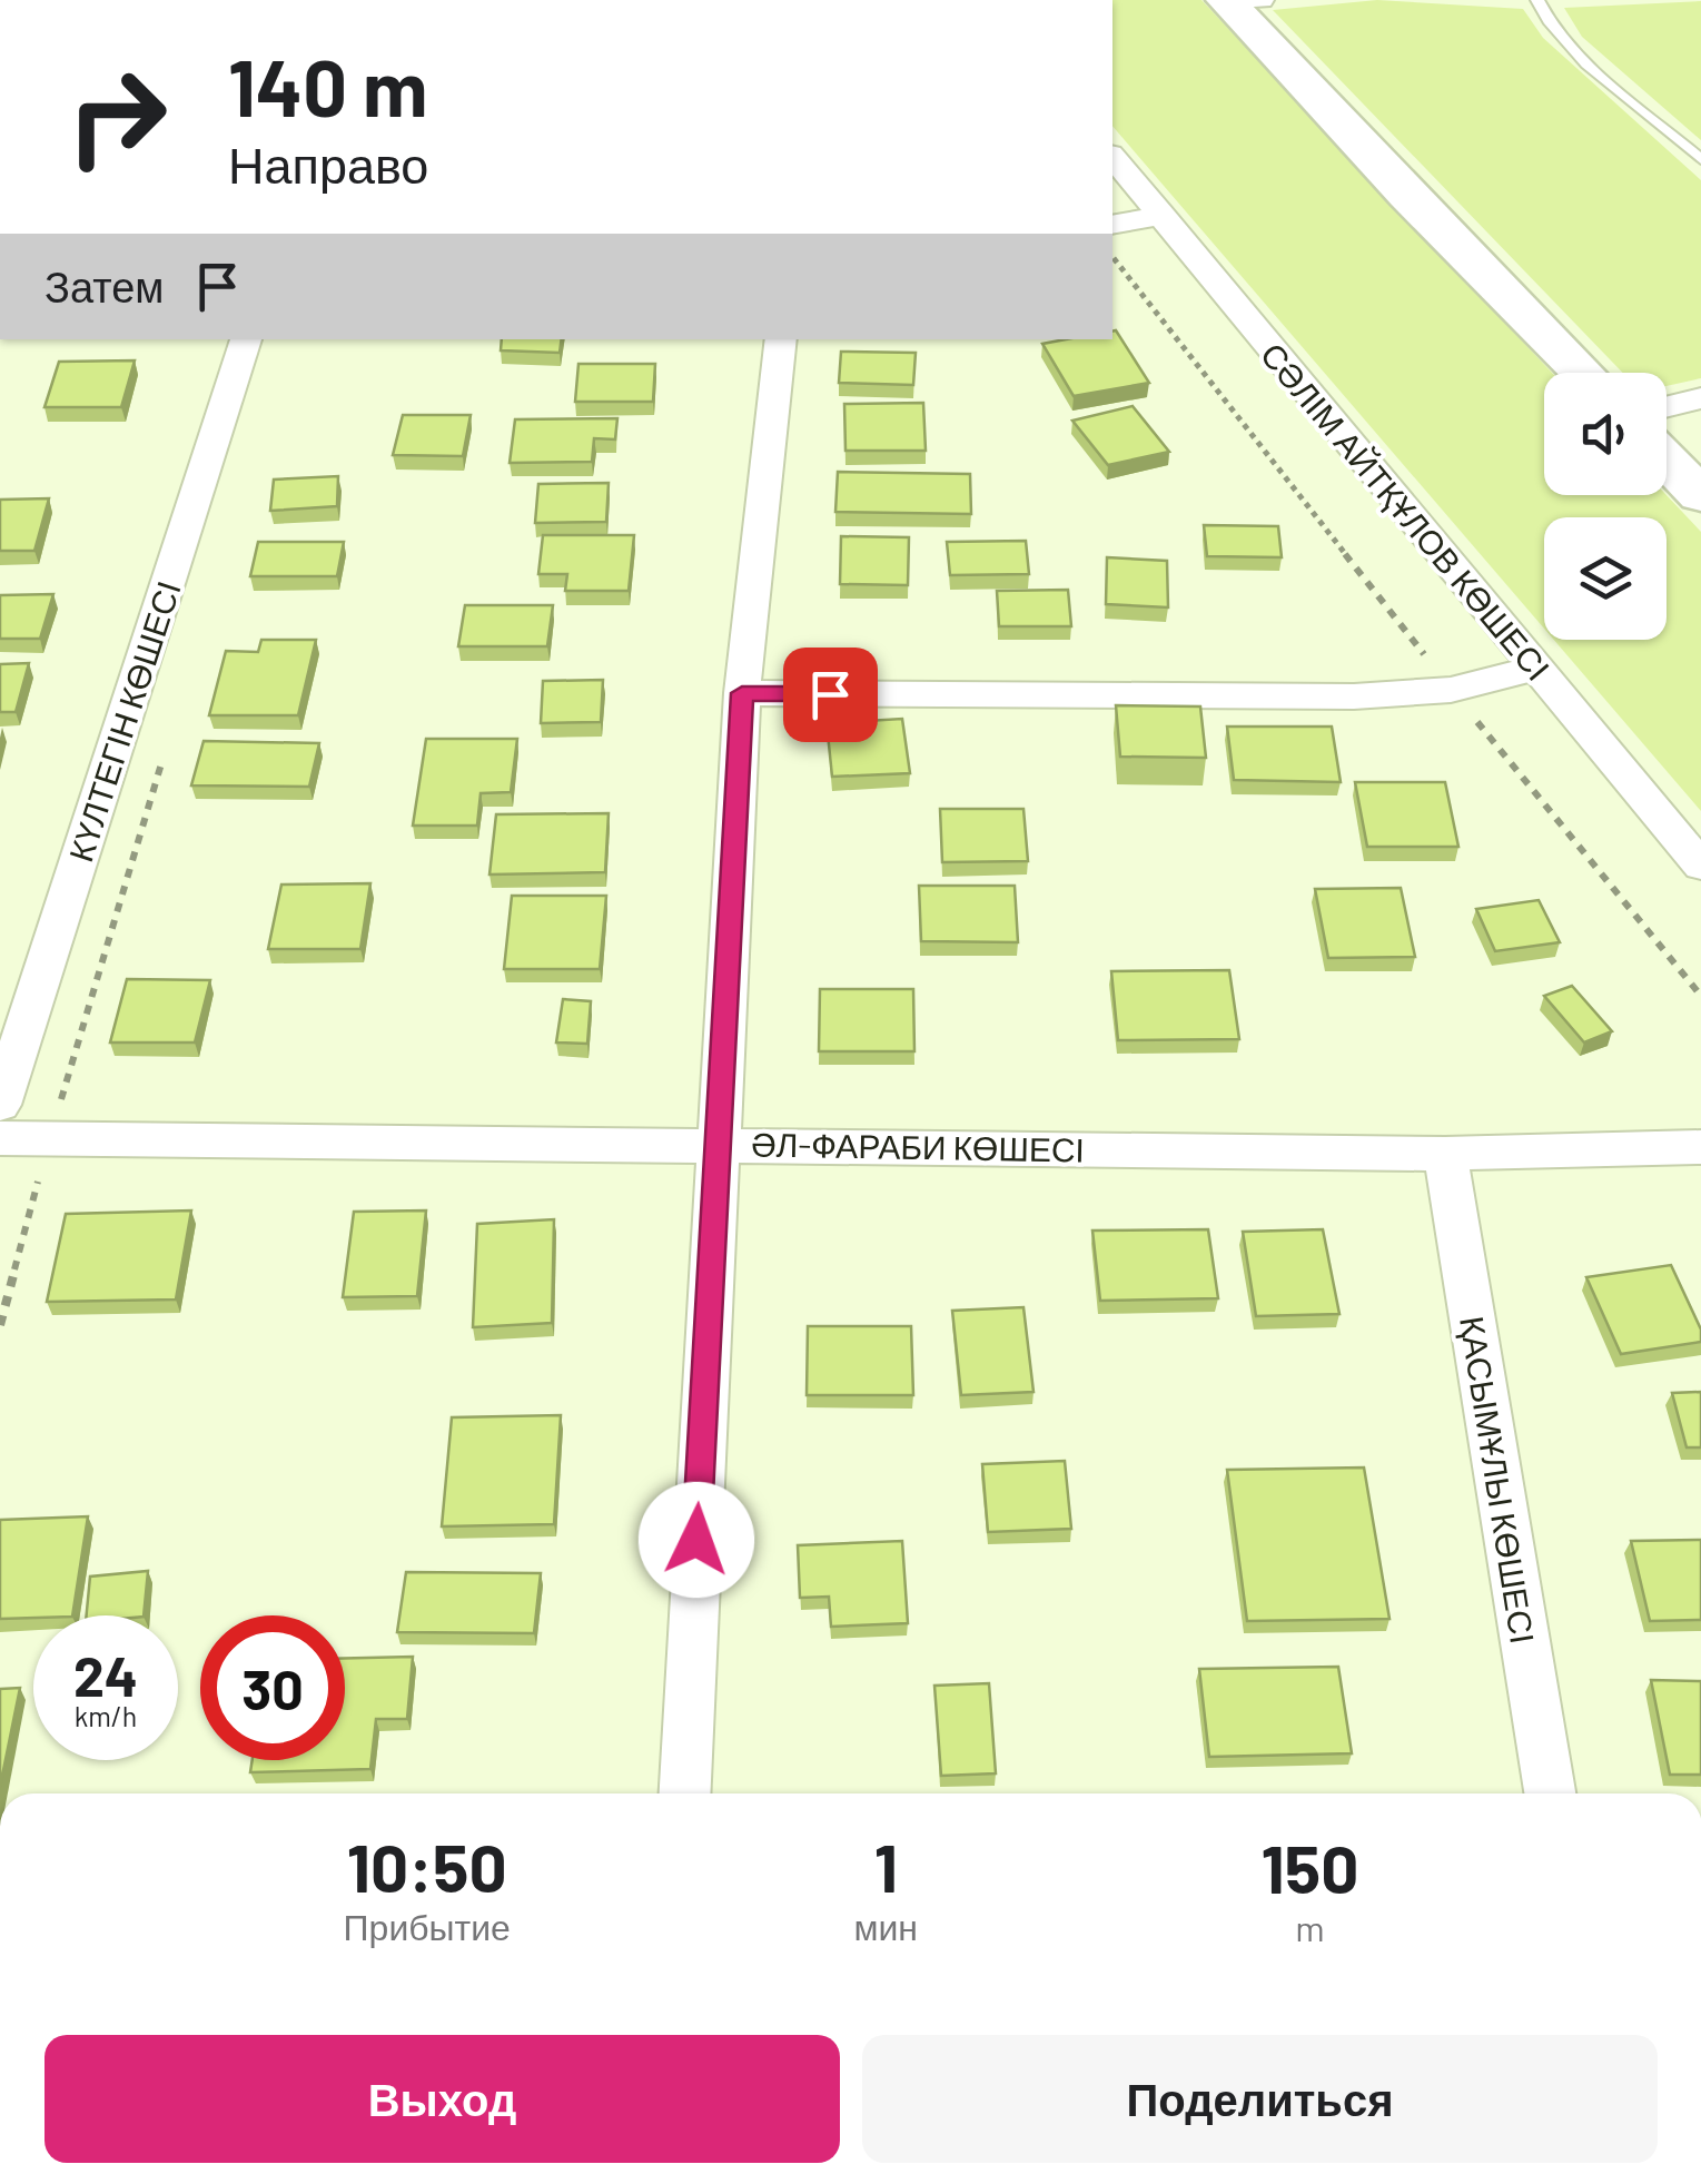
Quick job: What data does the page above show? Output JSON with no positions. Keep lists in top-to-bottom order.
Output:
{
  "streets": {
    "street": [
      "СӘЛІМ АЙТҚҰЛОВ КӨШЕСІ",
      "КҮЛТЕГІН КӨШЕСІ",
      "ӘЛ-ФАРАБИ КӨШЕСІ",
      "ҚАСЫМҰЛЫ КӨШЕСІ"
    ]
  },
  "crossings": [
    ["ӘЛ-ФАРАБИ КӨШЕСІ", "ҚАСЫМҰЛЫ КӨШЕСІ"]
  ],
  "page": {
    "turn": ["140 m", "Направо"],
    "then": "Затем",
    "speed": "24 km/h",
    "limit": "30",
    "eta": [
      "10:50",
      "Прибытие",
      "1",
      "мин",
      "150",
      "m"
    ],
    "buttons": ["Выход", "Поделиться"]
  }
}
